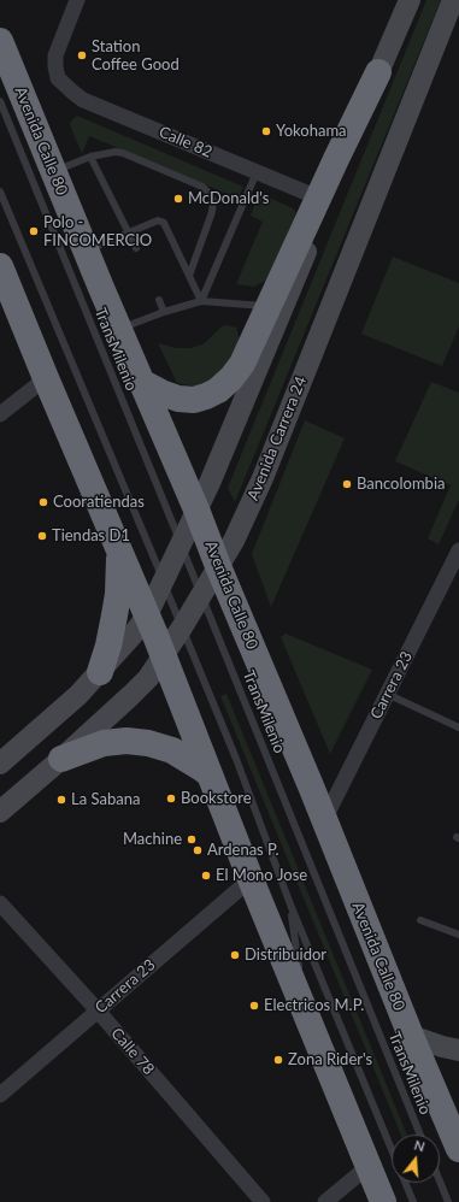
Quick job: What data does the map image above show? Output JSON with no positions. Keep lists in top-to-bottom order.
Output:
{
  "streets": {
    "highway": ["Avenida Calle 80"],
    "main road": ["Avenida Carrera 24"],
    "street": ["Calle 82", "Carrera 23", "Calle 78"],
    "lane": ["TransMilenio"]
  },
  "crossings": [
    ["Avenida Calle 80", "Avenida Carrera 24"],
    ["Avenida Calle 80", "Carrera 23"],
    ["TransMilenio", "Avenida Carrera 24"],
    ["Carrera 23", "Calle 78"]
  ],
  "places": [
    "Station Coffee Good",
    "Yokohama",
    "McDonald's",
    "Polo - FINCOMERCIO",
    "Bancolombia",
    "Cooratiendas",
    "Tiendas D1",
    "Bookstore",
    "La Sabana",
    "Machine",
    "Ardenas P.",
    "El Mono Jose",
    "Distribuidor",
    "Electricos M.P.",
    "Zona Rider's"
  ],
  "north": "top"
}
